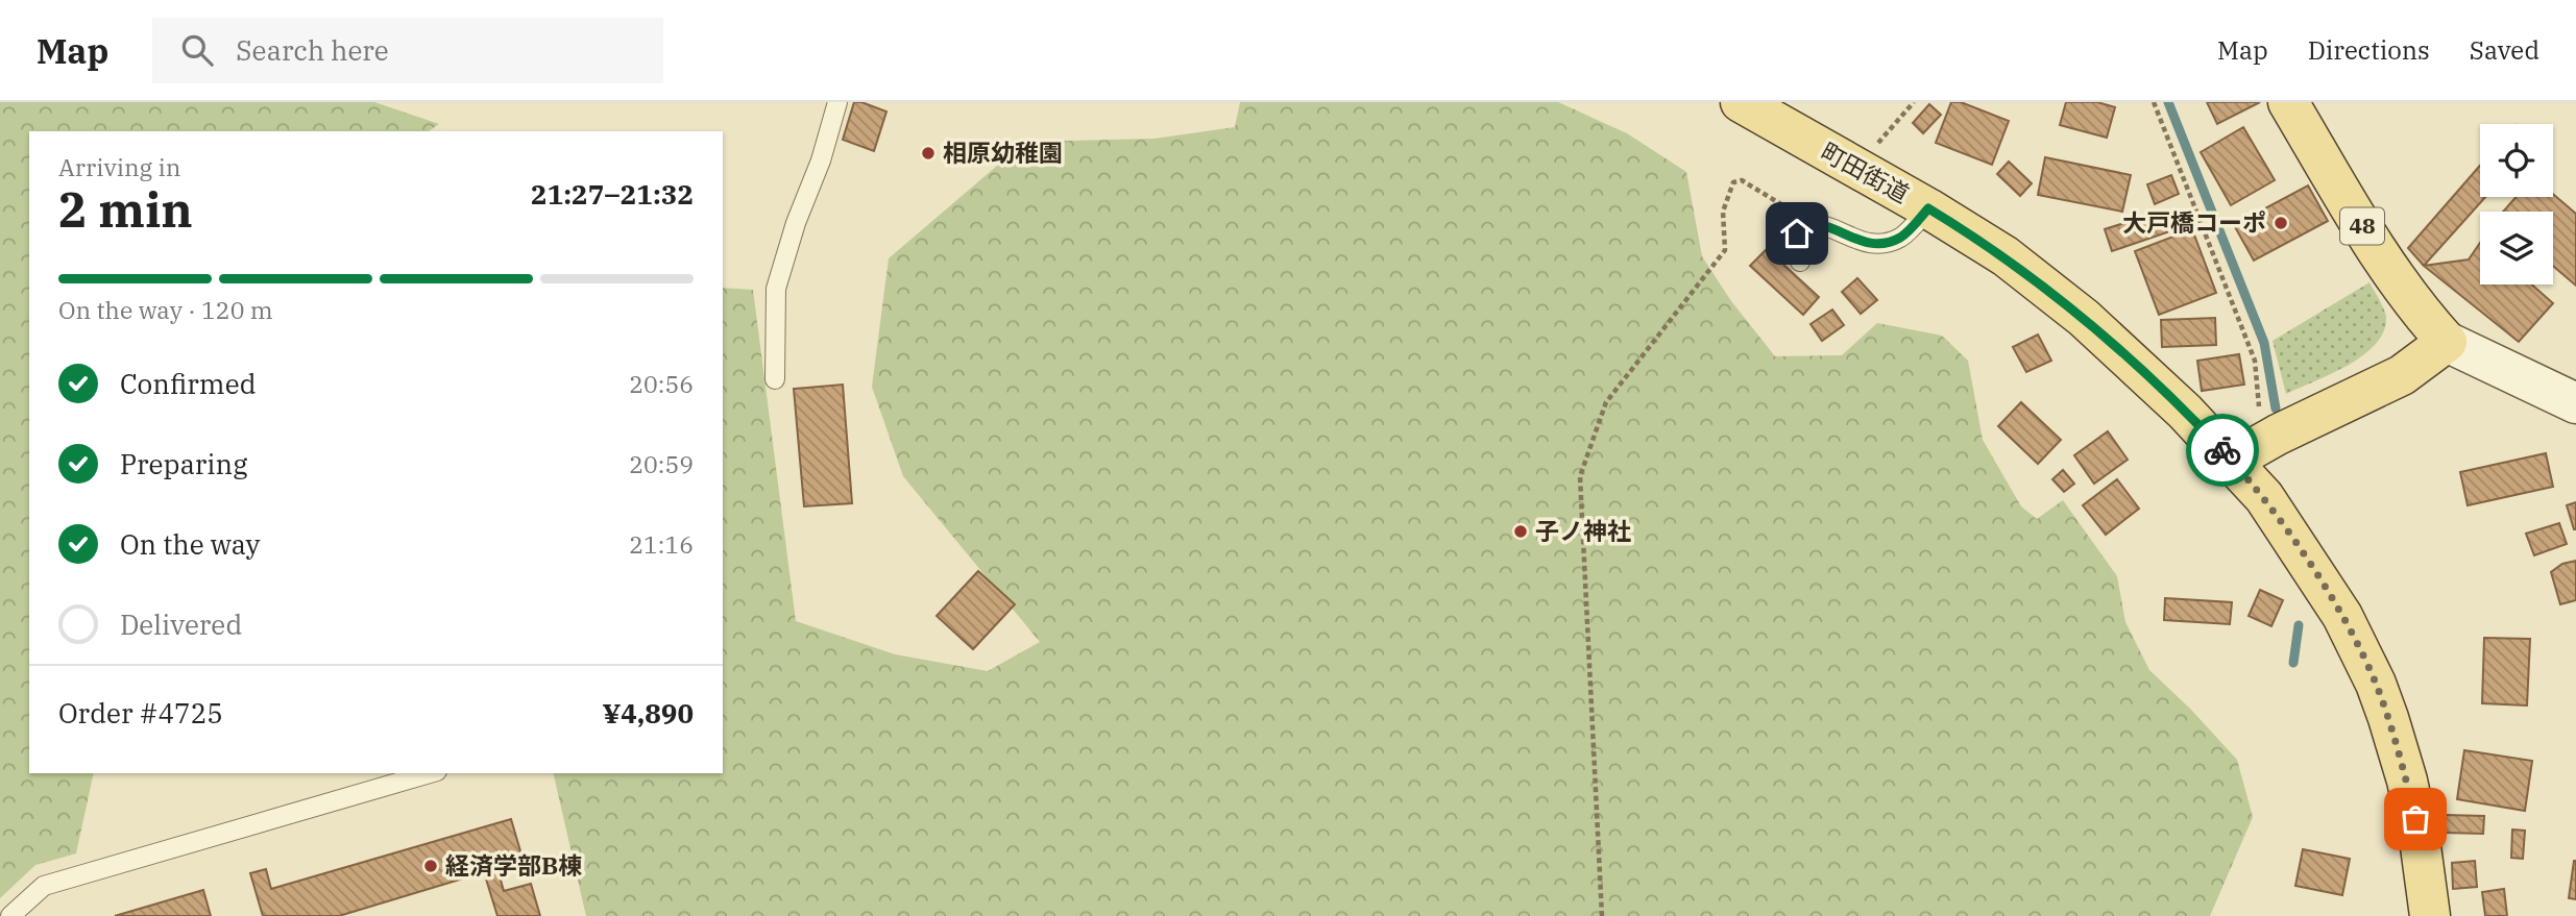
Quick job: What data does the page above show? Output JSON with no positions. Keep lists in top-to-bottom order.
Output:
{
  "streets": {
    "main road": ["町田街道", "48"]
  },
  "places": [
    "相原幼稚園",
    "大戸橋コーポ",
    "子ノ神社",
    "経済学部B棟"
  ],
  "page": {
    "header": "Map",
    "search": "Search here",
    "nav": ["Map", "Directions", "Saved"],
    "heading": ["2 min", "Arriving in", "21:27–21:32"],
    "panel": ["Order #4725", "¥4,890"],
    "bar": "On the way · 120 m",
    "list": [
      ["Confirmed", "20:56"],
      ["Preparing", "20:59"],
      ["On the way", "21:16"],
      "Delivered"
    ]
  }
}
